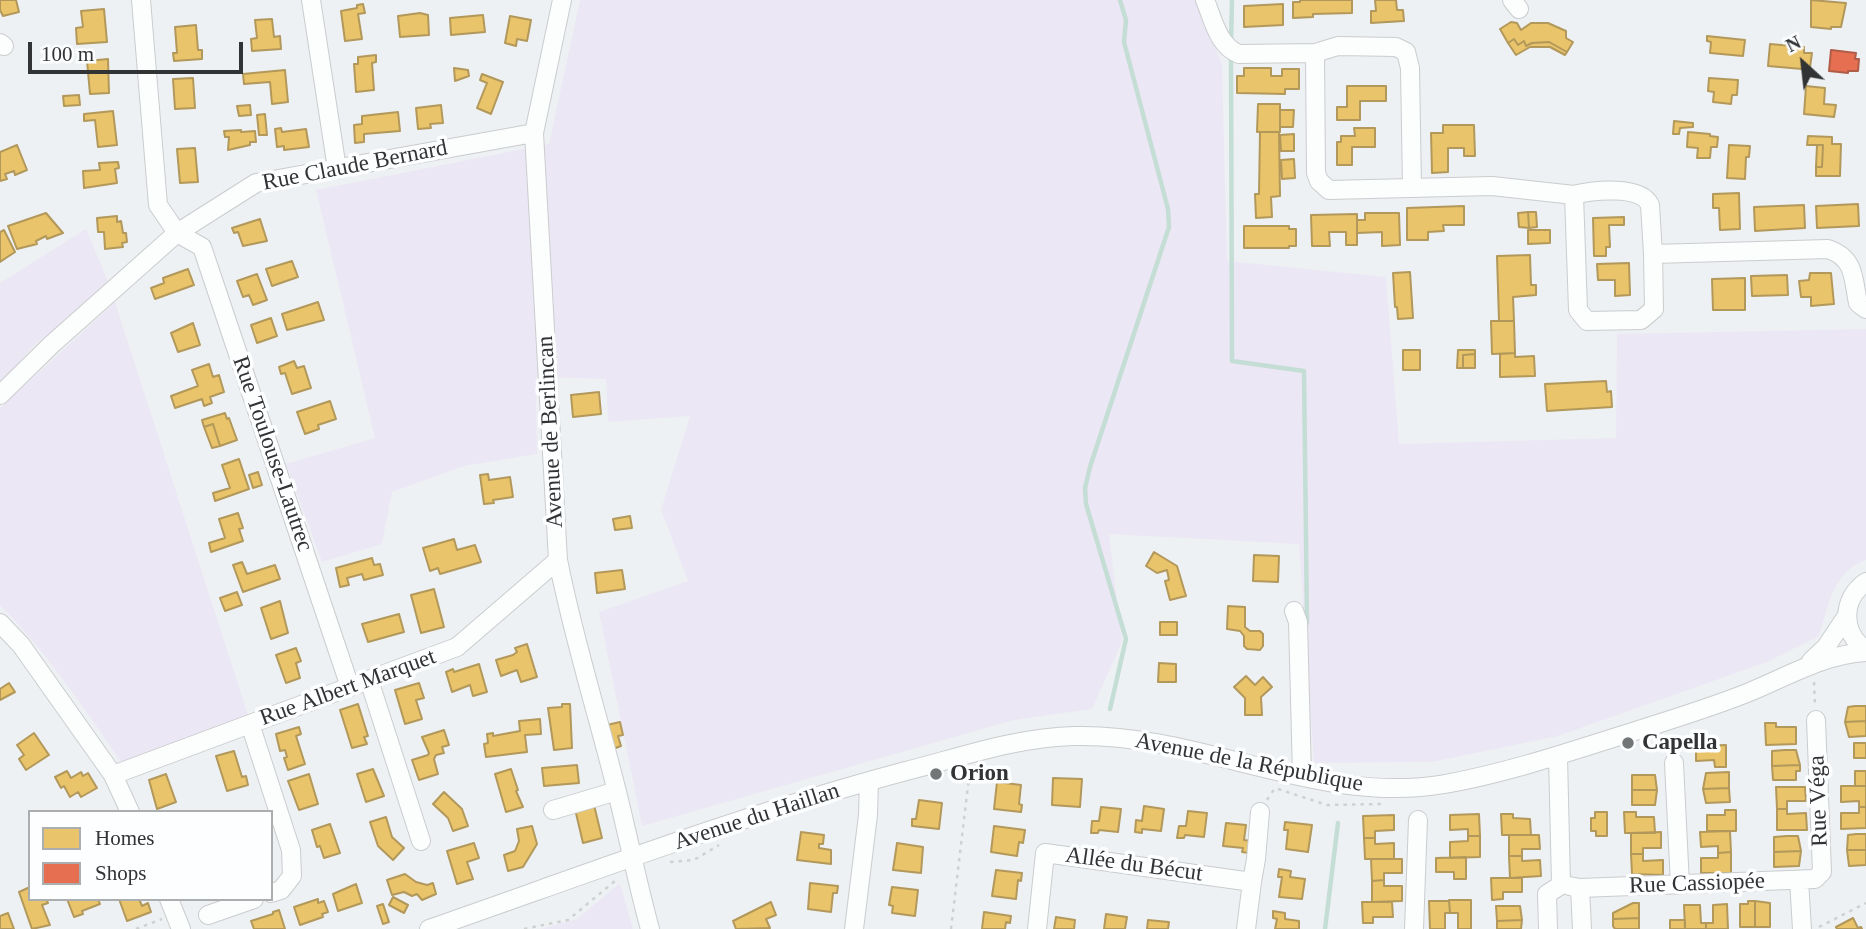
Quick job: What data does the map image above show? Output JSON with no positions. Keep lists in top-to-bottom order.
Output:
{
  "streets": {
    "street": [
      "Rue Claude Bernard",
      "Avenue de Berlincan",
      "Rue Toulouse-Lautrec",
      "Rue Albert Marquet",
      "Avenue de la République",
      "Rue Véga",
      "Avenue du Haillan",
      "Allée du Bécut",
      "Rue Cassiopée"
    ]
  },
  "crossings": [
    ["Rue Claude Bernard", "Avenue de Berlincan"],
    ["Rue Claude Bernard", "Rue Toulouse-Lautrec"],
    ["Avenue de Berlincan", "Rue Albert Marquet"],
    ["Avenue de Berlincan", "Avenue du Haillan"],
    ["Rue Toulouse-Lautrec", "Rue Albert Marquet"],
    ["Avenue de la République", "Avenue du Haillan"],
    ["Rue Véga", "Rue Cassiopée"]
  ],
  "places": ["Capella", "Orion"],
  "legend": ["Homes", "Shops"],
  "scale_bar": "100 m",
  "north": "top left"
}
